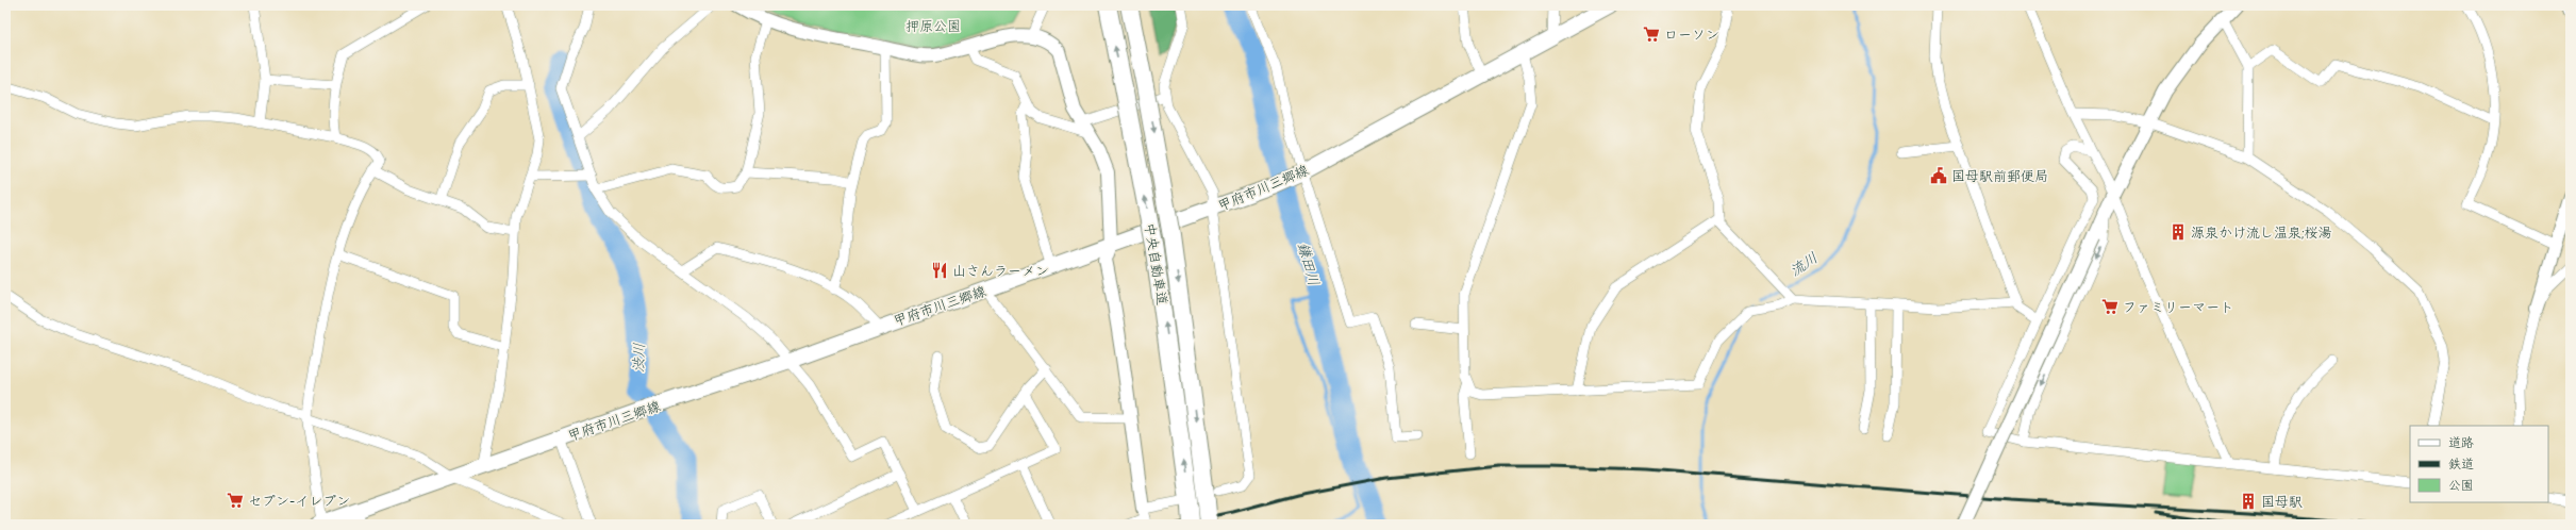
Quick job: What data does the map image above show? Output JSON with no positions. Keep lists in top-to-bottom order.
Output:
{
  "streets": {
    "highway": ["中央自動車道"],
    "main road": ["甲府市川三郷線"]
  },
  "water": ["鎌田川", "流川", "渋川"],
  "parks": ["押原公園"],
  "places": {
    "supermarket": ["ローソン", "ファミリーマート", "セブン-イレブン"],
    "public building": ["国母駅前郵便局"],
    "building": ["源泉かけ流し温泉;桜湯", "国母駅"],
    "restaurant": ["山さんラーメン"]
  },
  "legend": ["道路", "鉄道", "公園"]
}
